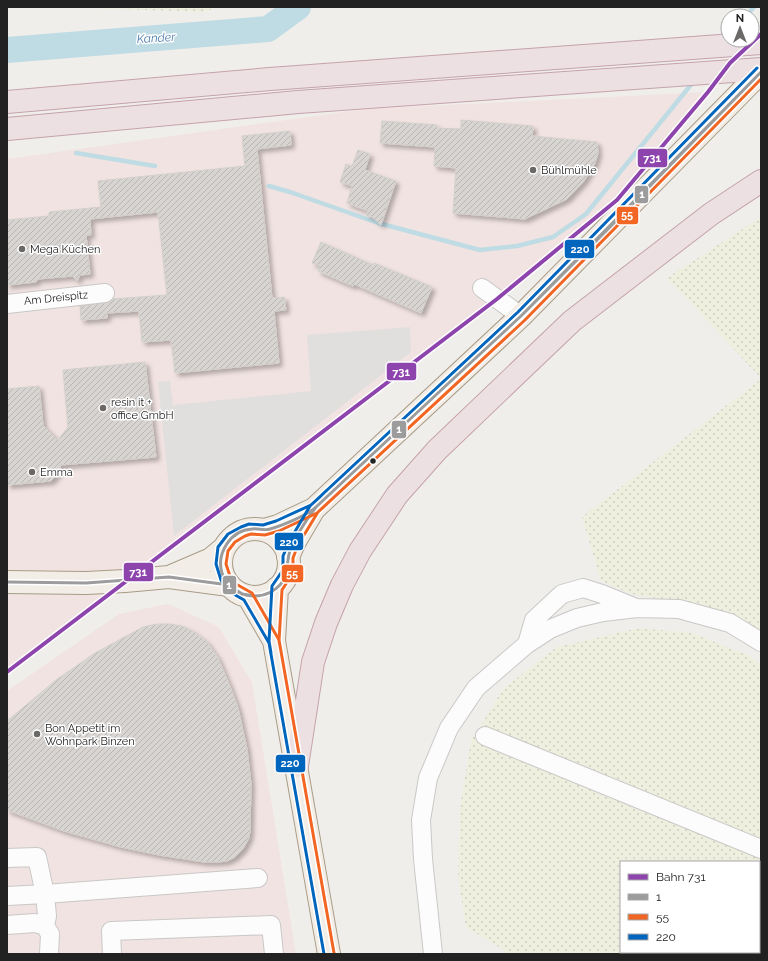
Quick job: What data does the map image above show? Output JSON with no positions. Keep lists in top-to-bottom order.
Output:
{
  "streets": {
    "street": ["Am Dreispitz"]
  },
  "water": ["Kander"],
  "places": [
    "Bühlmühle",
    "Mega Küchen",
    "resin it + office GmbH",
    "Emma",
    "Bon Appetit im Wohnpark Binzen"
  ],
  "lines": [
    "rail line 731",
    "transit line 220",
    "transit line 1",
    "transit line 55"
  ],
  "legend": [
    "Bahn 731",
    "1",
    "55",
    "220"
  ],
  "north": "top"
}
